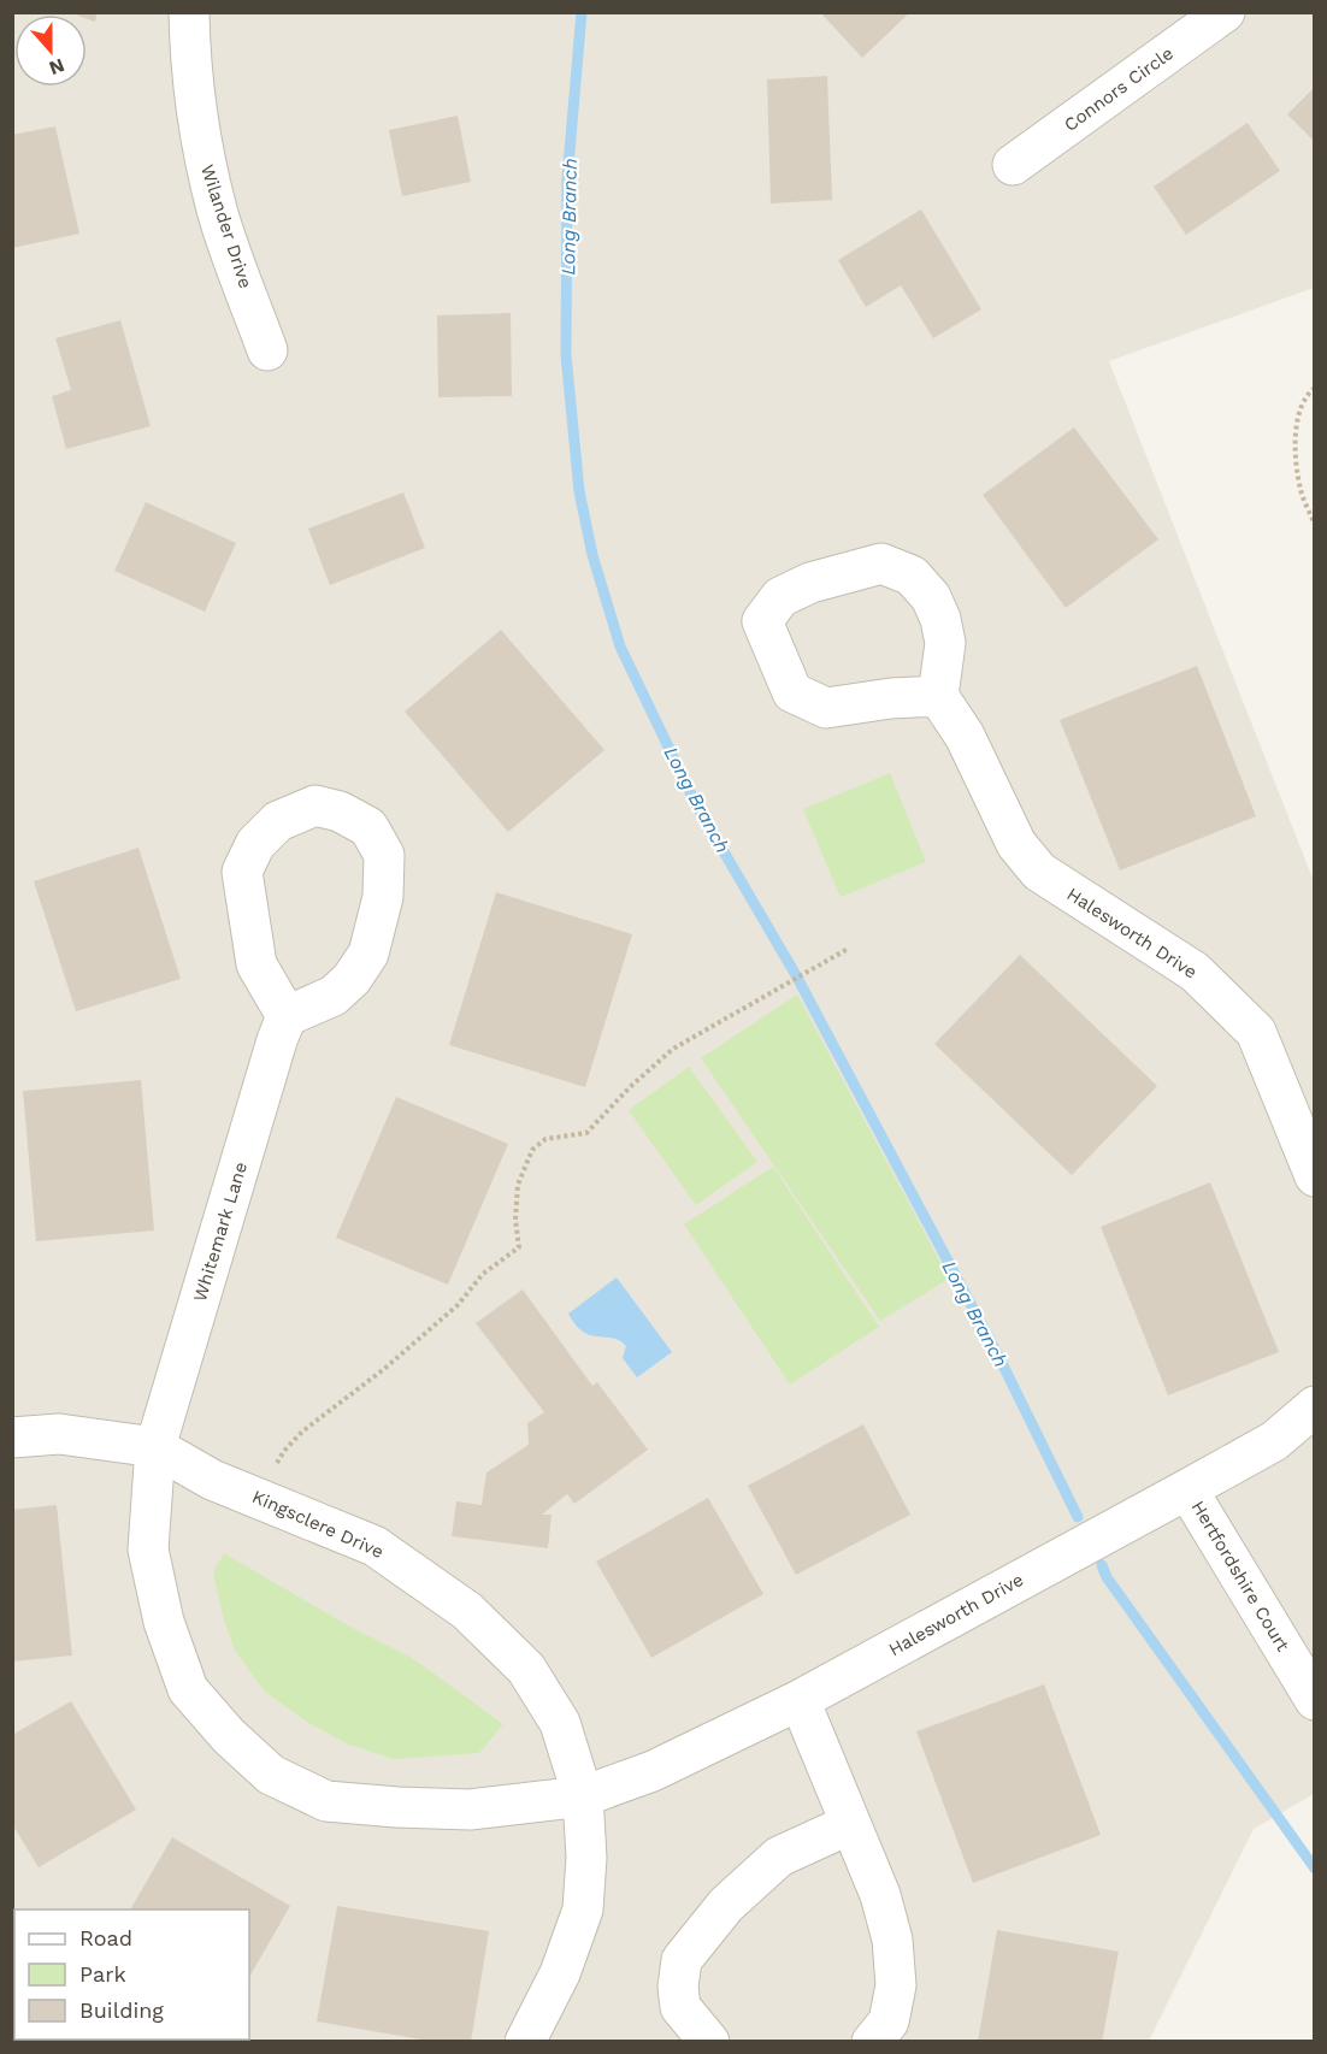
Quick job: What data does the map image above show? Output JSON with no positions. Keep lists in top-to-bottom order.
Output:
{
  "streets": {
    "street": [
      "Connors Circle",
      "Wilander Drive",
      "Halesworth Drive",
      "Whitemark Lane",
      "Kingsclere Drive",
      "Hertfordshire Court"
    ]
  },
  "crossings": [
    ["Halesworth Drive", "Kingsclere Drive"],
    ["Halesworth Drive", "Hertfordshire Court"],
    ["Whitemark Lane", "Kingsclere Drive"]
  ],
  "water": ["Long Branch"],
  "legend": ["Road", "Park", "Building"],
  "north": "bottom"
}
